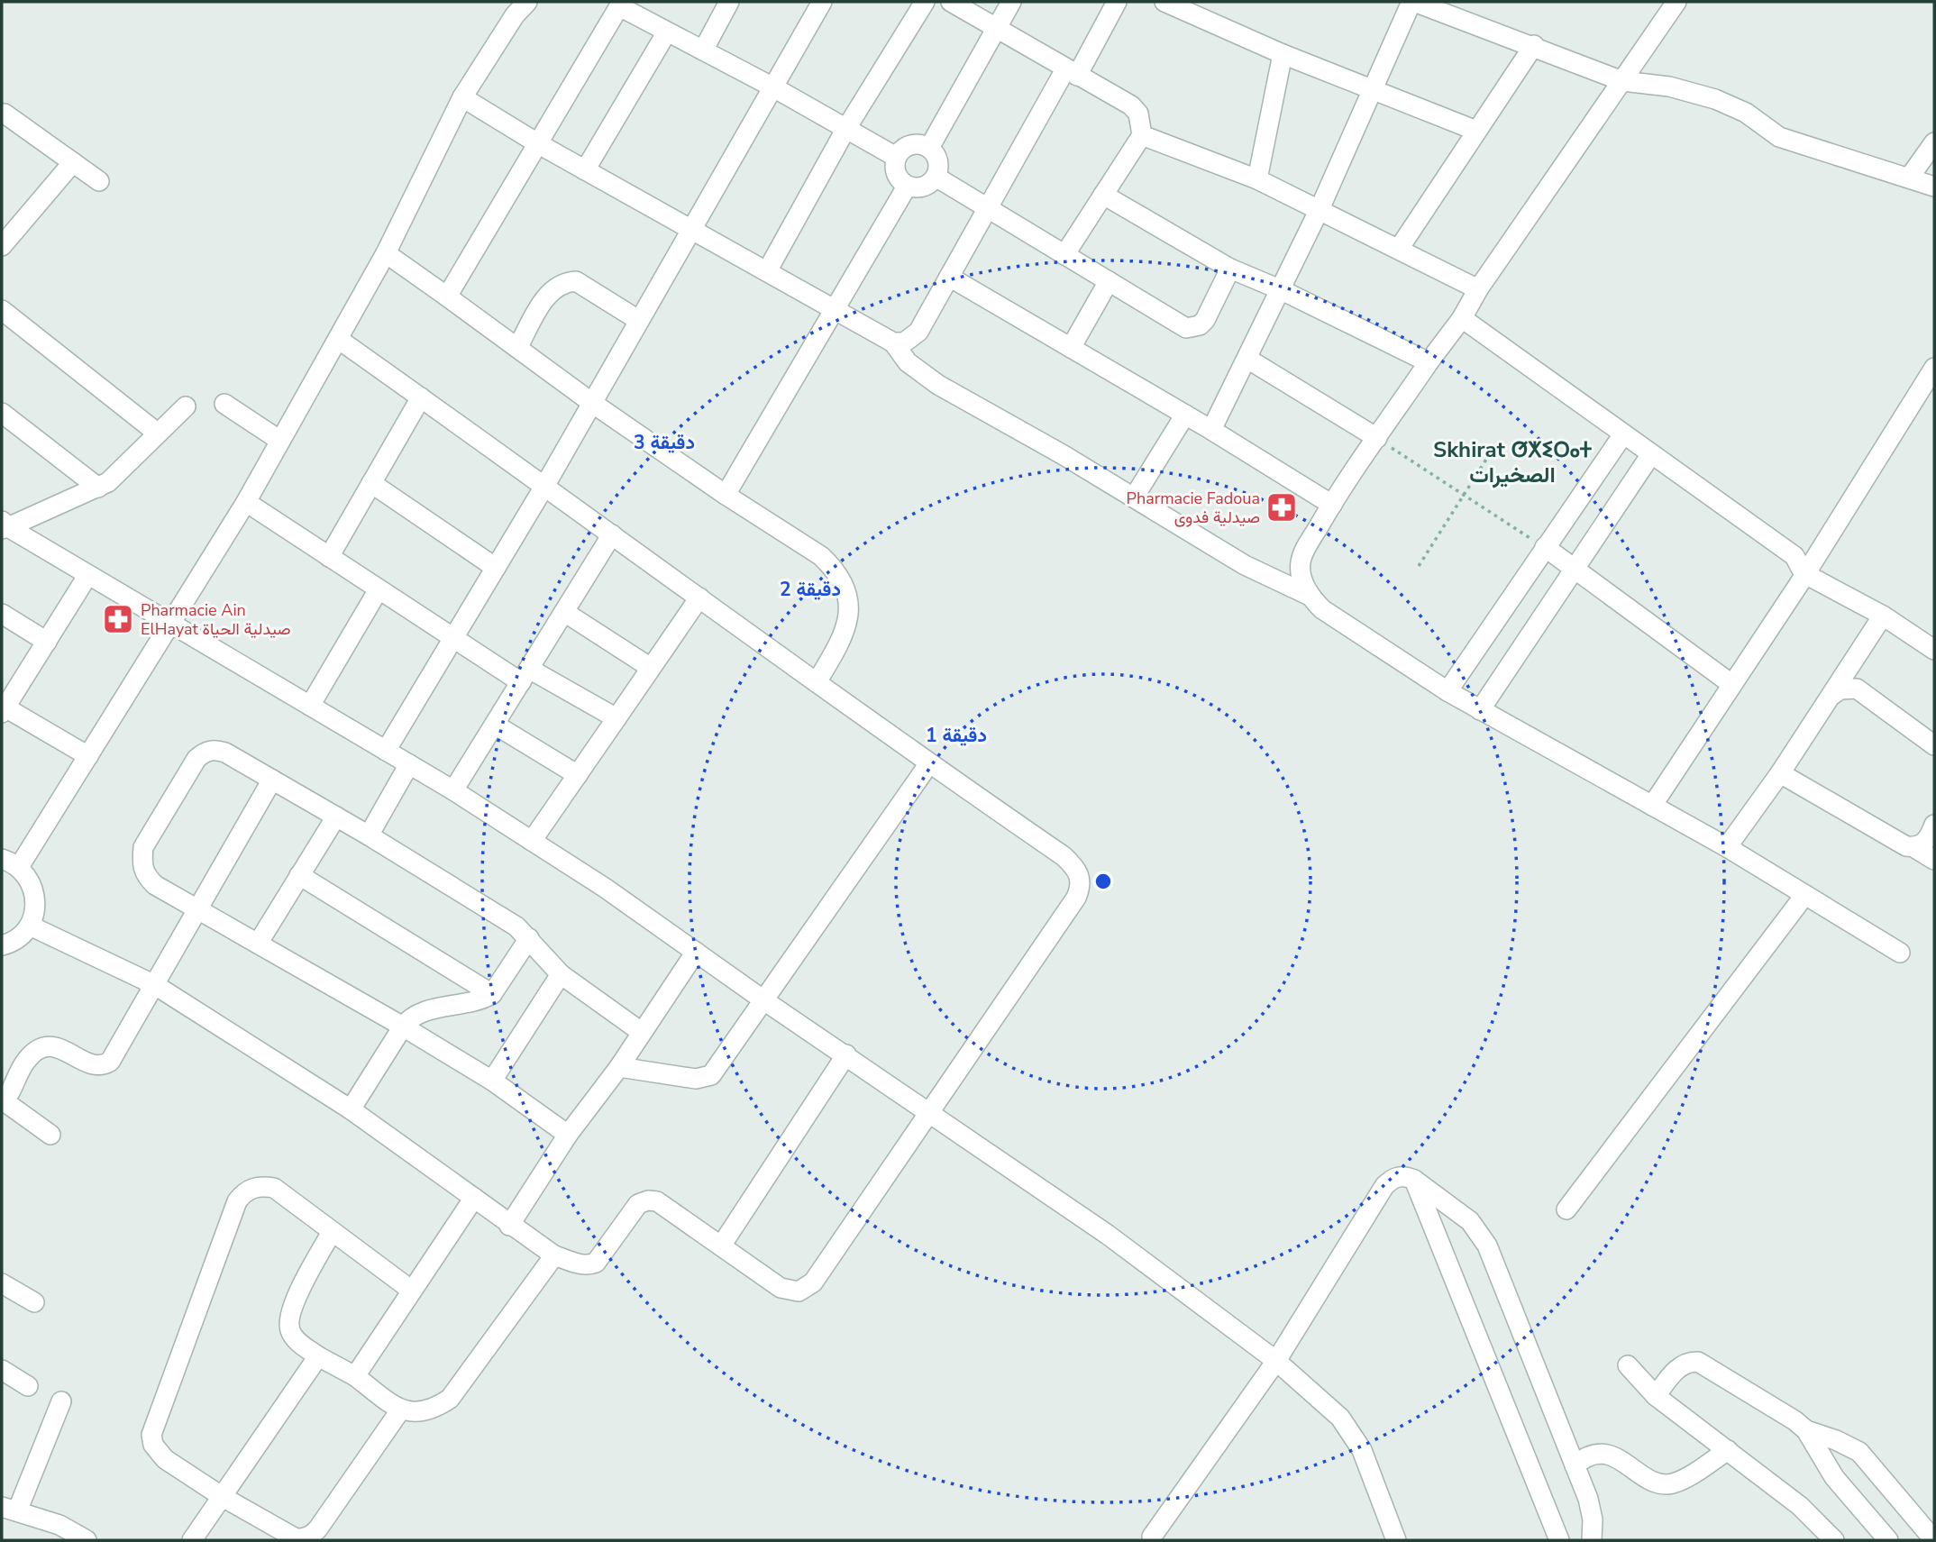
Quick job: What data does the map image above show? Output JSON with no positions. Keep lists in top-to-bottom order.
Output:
{
  "districts": ["Skhirat ⵚⵅⵉⵔⴰⵜ الصخيرات"],
  "places": {
    "pharmacy": ["Pharmacie Fadoua صيدلية فدوى", "Pharmacie Ain ElHayat صيدلية الحياة"]
  },
  "rings": ["3 دقيقة", "2 دقيقة", "1 دقيقة"]
}
